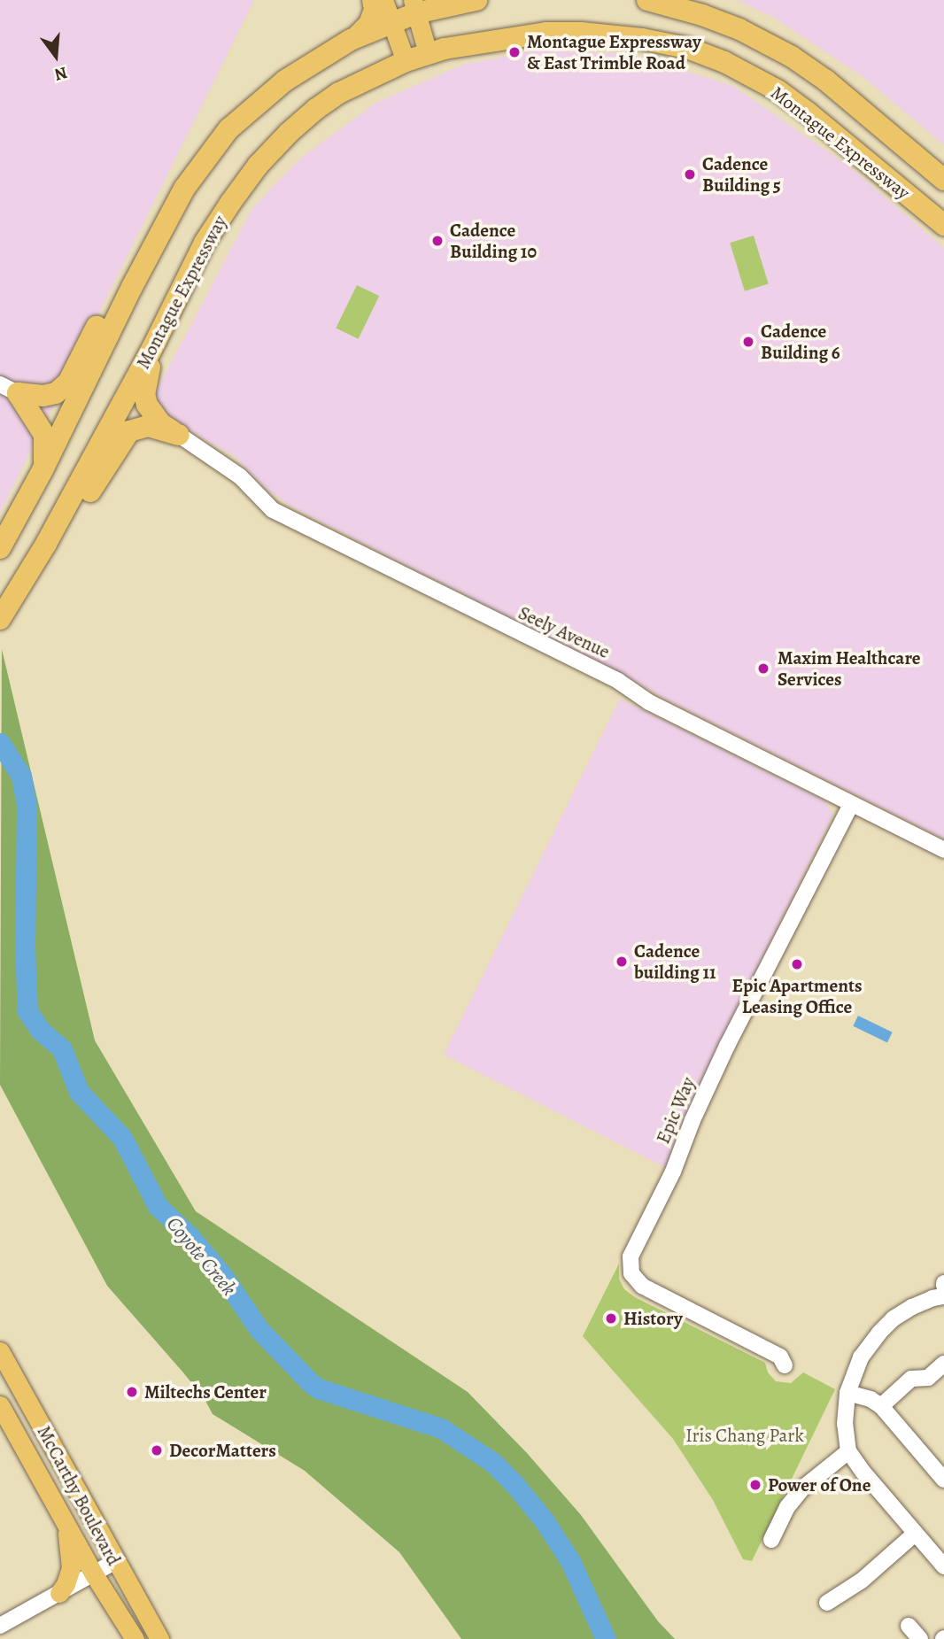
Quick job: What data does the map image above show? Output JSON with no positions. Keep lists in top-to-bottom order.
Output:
{
  "streets": {
    "highway": ["Montague Expressway"],
    "main road": ["McCarthy Boulevard"],
    "street": ["Seely Avenue", "Epic Way"]
  },
  "crossings": [
    ["Seely Avenue", "Epic Way"]
  ],
  "water": ["Coyote Creek"],
  "parks": ["Iris Chang Park"],
  "places": [
    "Montague Expressway & East Trimble Road",
    "Cadence Building 5",
    "Cadence Building 10",
    "Cadence Building 6",
    "Maxim Healthcare Services",
    "Cadence building 11",
    "Epic Apartments Leasing Office",
    "History",
    "Miltechs Center",
    "DecorMatters",
    "Power of One"
  ],
  "north": "bottom"
}
